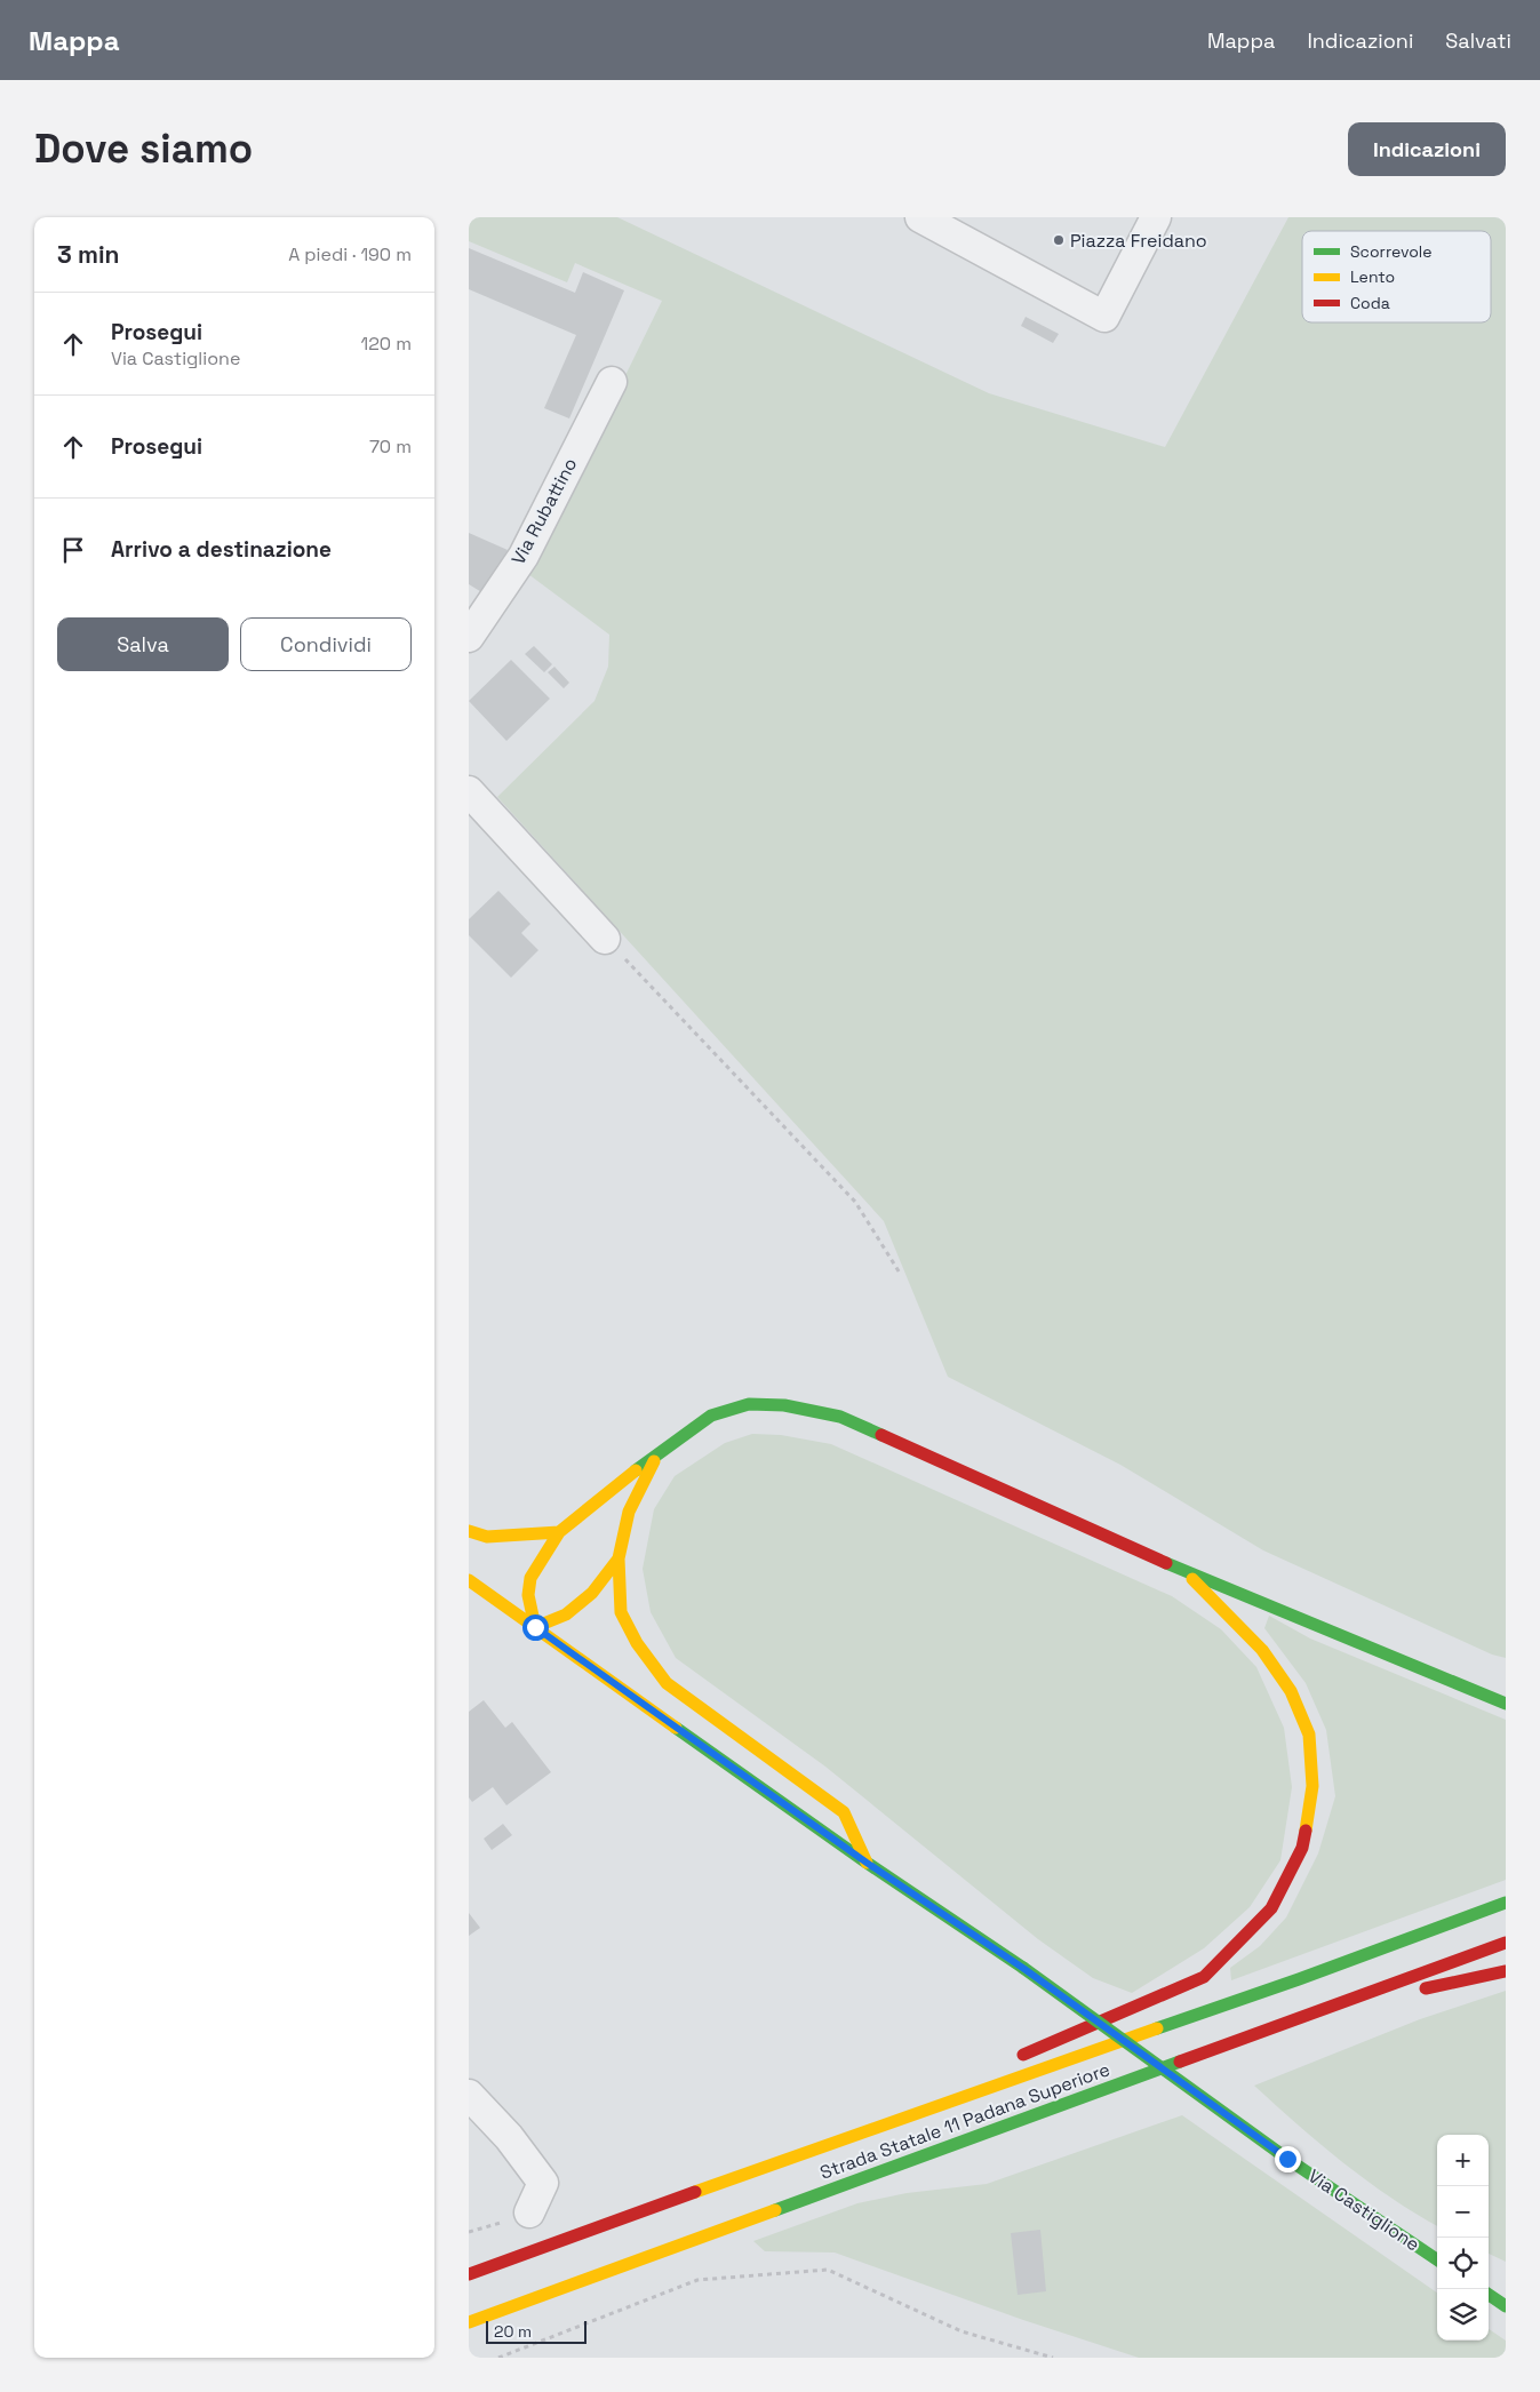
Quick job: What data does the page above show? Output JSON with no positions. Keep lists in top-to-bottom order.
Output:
{
  "streets": {
    "main road": ["Strada Statale 11 Padana Superiore", "Via Castiglione"],
    "street": ["Via Rubattino"]
  },
  "places": ["Piazza Freidano"],
  "legend": ["Scorrevole", "Lento", "Coda"],
  "scale_bar": "20 m",
  "page": {
    "header": "Mappa",
    "nav": ["Mappa", "Indicazioni", "Salvati"],
    "buttons": [
      "Indicazioni",
      ["Salva", "Condividi"]
    ],
    "title": "Dove siamo",
    "heading": ["3 min", "A piedi · 190 m"],
    "list": [
      ["Prosegui", "Via Castiglione", "120 m"],
      ["Prosegui", "70 m"],
      "Arrivo a destinazione"
    ],
    "map_buttons": ["+", "−"],
    "scale": "20 m"
  }
}
